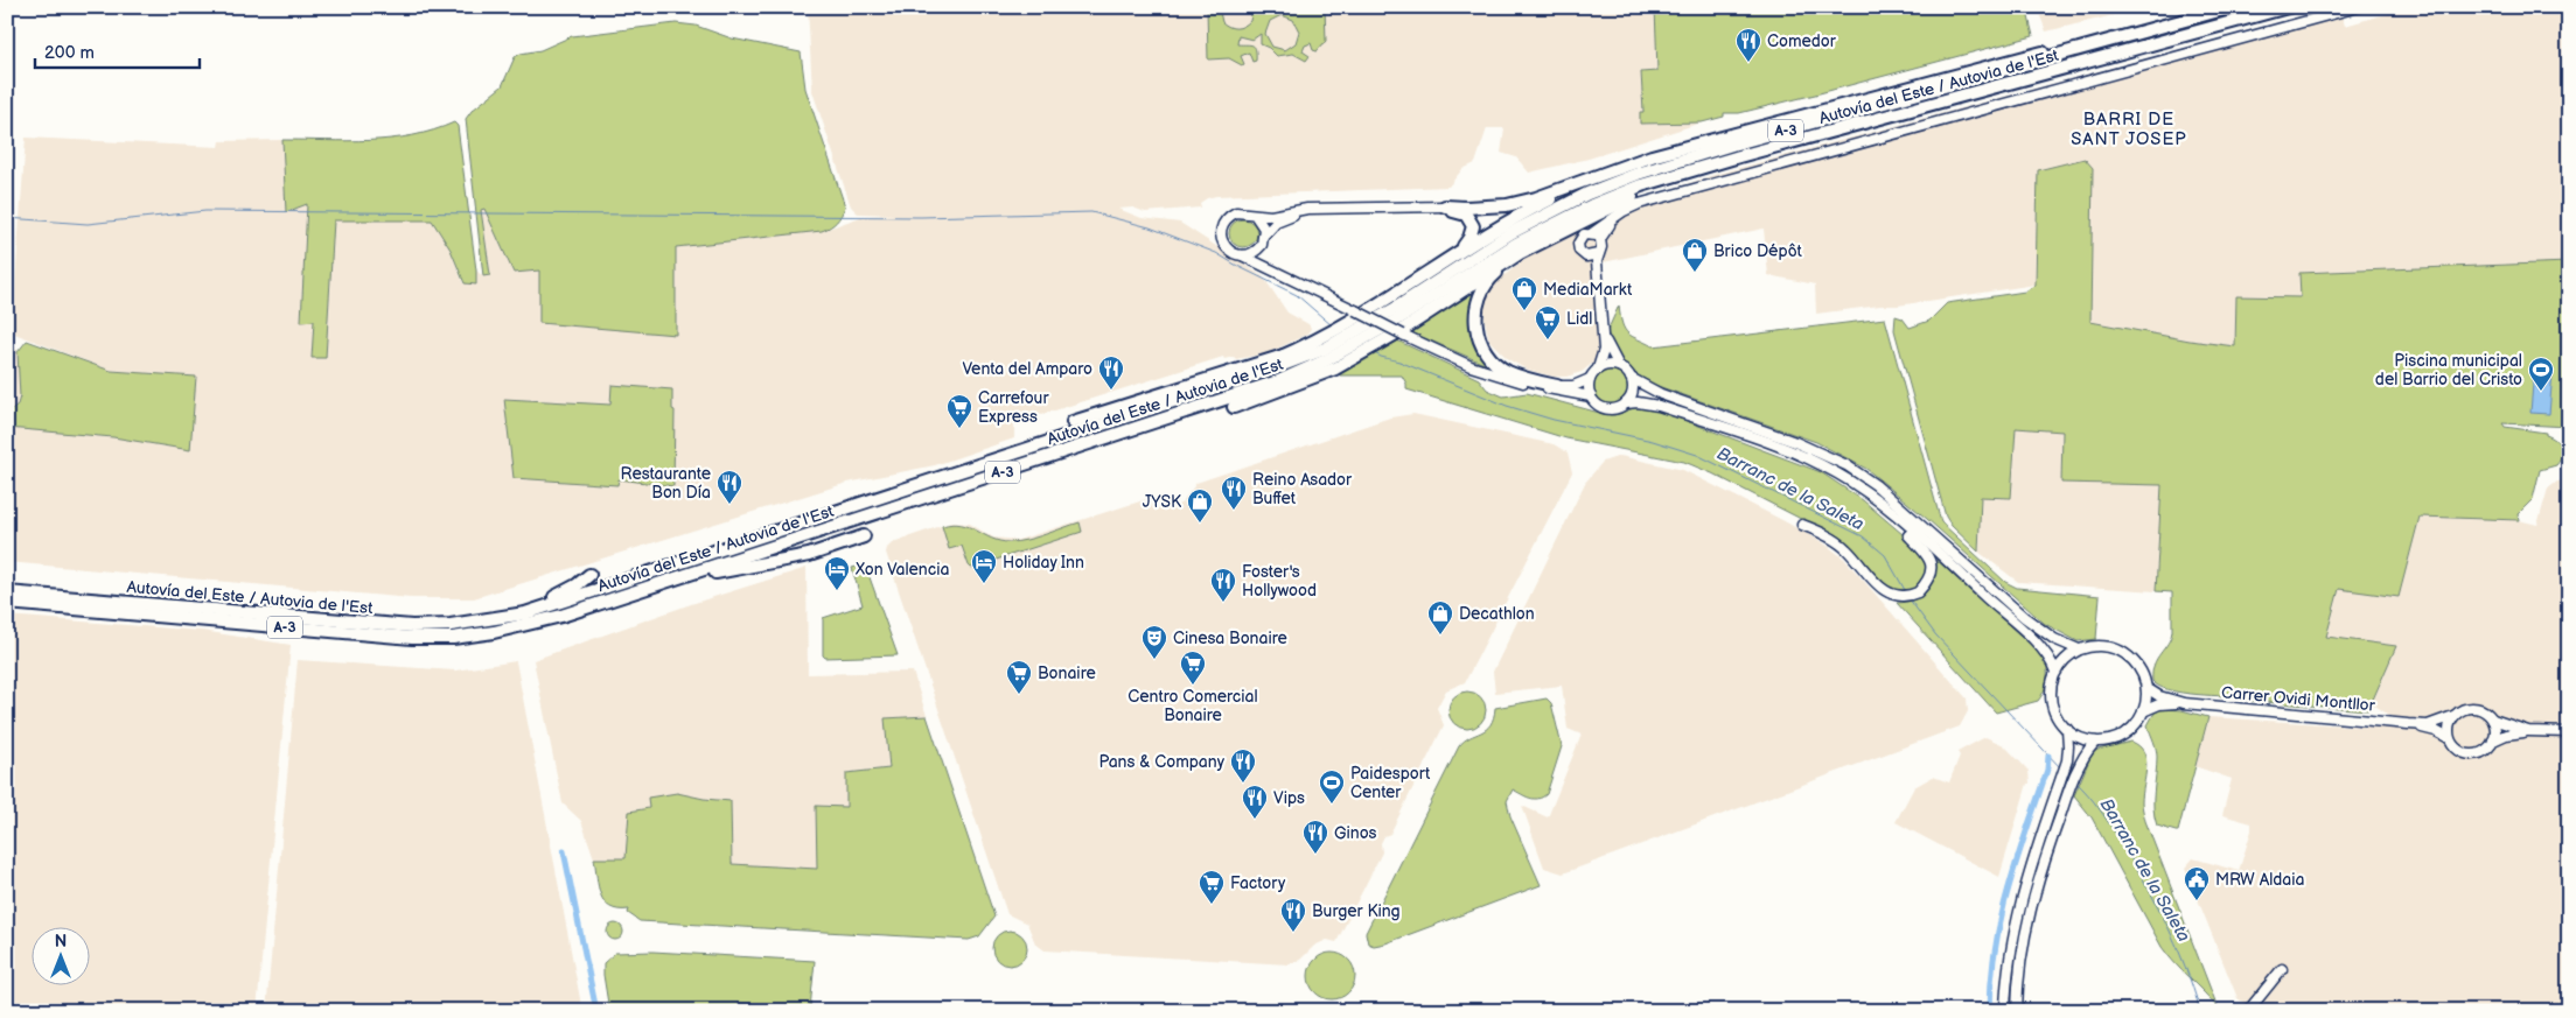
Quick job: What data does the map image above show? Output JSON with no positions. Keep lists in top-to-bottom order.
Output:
{
  "streets": {
    "highway": ["Autovía del Este / Autovia de l'Est", "A-3"],
    "main road": ["Carrer Ovidi Montllor"]
  },
  "districts": ["BARRI DE SANT JOSEP"],
  "water": ["Barranc de la Saleta"],
  "places": {
    "restaurant": [
      "Comedor",
      "Venta del Amparo",
      "Restaurante Bon Día",
      "Reino Asador Buffet",
      "Foster's Hollywood",
      "Pans & Company",
      "Vips",
      "Ginos",
      "Burger King"
    ],
    "shop": [
      "Brico Dépôt",
      "MediaMarkt",
      "JYSK",
      "Decathlon"
    ],
    "supermarket": [
      "Lidl",
      "Carrefour Express",
      "Centro Comercial Bonaire",
      "Bonaire",
      "Factory"
    ],
    "sports": ["Piscina municipal del Barrio del Cristo", "Paidesport Center"],
    "hotel": ["Holiday Inn", "Xon Valencia"],
    "theatre": ["Cinesa Bonaire"],
    "public building": ["MRW Aldaia"]
  },
  "scale_bar": "200 m",
  "north": "top"
}
